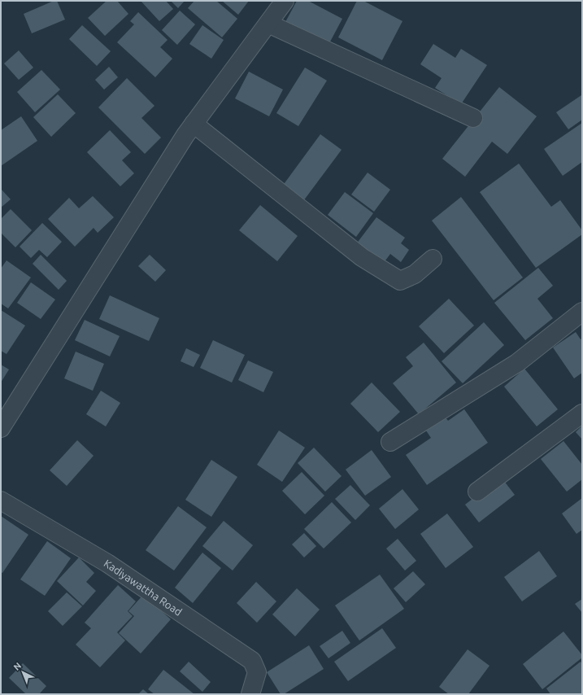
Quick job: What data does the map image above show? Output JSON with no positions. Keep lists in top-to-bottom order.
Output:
{
  "streets": {
    "street": ["Kadiyawattha Road"]
  },
  "north": "top left"
}
